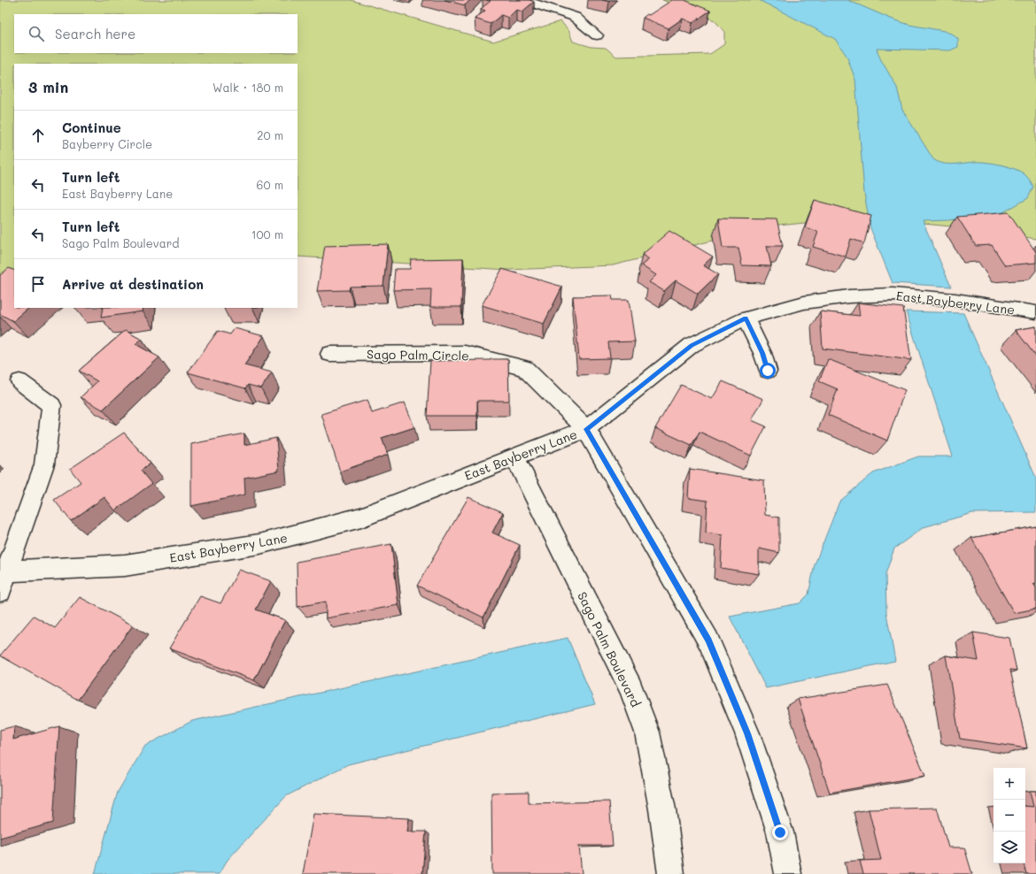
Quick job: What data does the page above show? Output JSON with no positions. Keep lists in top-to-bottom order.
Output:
{
  "streets": {
    "street": ["East Bayberry Lane", "Sago Palm Circle", "Sago Palm Boulevard"]
  },
  "crossings": [
    ["East Bayberry Lane", "Sago Palm Circle"],
    ["East Bayberry Lane", "Sago Palm Boulevard"]
  ],
  "page": {
    "search": "Search here",
    "heading": ["3 min", "Walk · 180 m"],
    "list": [
      ["Continue", "Bayberry Circle", "20 m"],
      ["Turn left", "East Bayberry Lane", "60 m"],
      ["Turn left", "Sago Palm Boulevard", "100 m"],
      "Arrive at destination"
    ],
    "map_buttons": ["+", "−"]
  }
}
